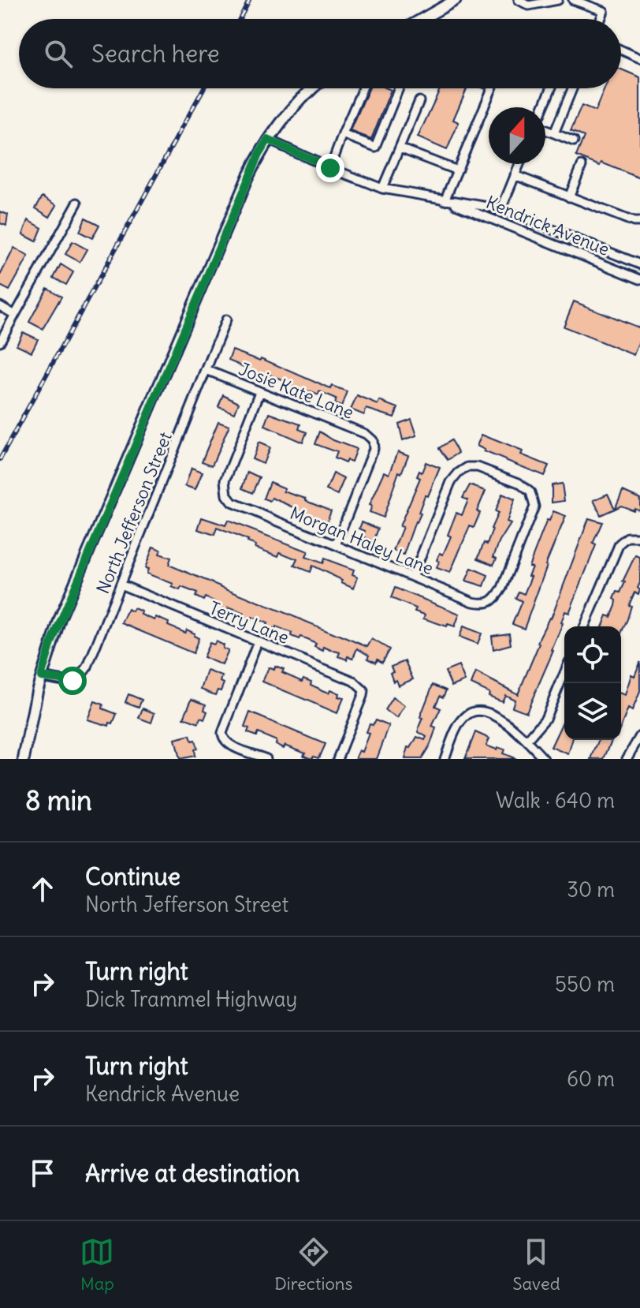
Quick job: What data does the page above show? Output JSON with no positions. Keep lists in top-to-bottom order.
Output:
{
  "streets": {
    "street": [
      "Kendrick Avenue",
      "Josie Kate Lane",
      "North Jefferson Street",
      "Morgan Haley Lane",
      "Terry Lane"
    ]
  },
  "crossings": [
    ["Josie Kate Lane", "North Jefferson Street"],
    ["Josie Kate Lane", "Morgan Haley Lane"],
    ["North Jefferson Street", "Terry Lane"]
  ],
  "north": "top",
  "page": {
    "search": "Search here",
    "heading": ["8 min", "Walk · 640 m"],
    "list": [
      ["Continue", "North Jefferson Street", "30 m"],
      ["Turn right", "Dick Trammel Highway", "550 m"],
      ["Turn right", "Kendrick Avenue", "60 m"],
      "Arrive at destination"
    ],
    "nav": ["Map", "Directions", "Saved"]
  }
}
